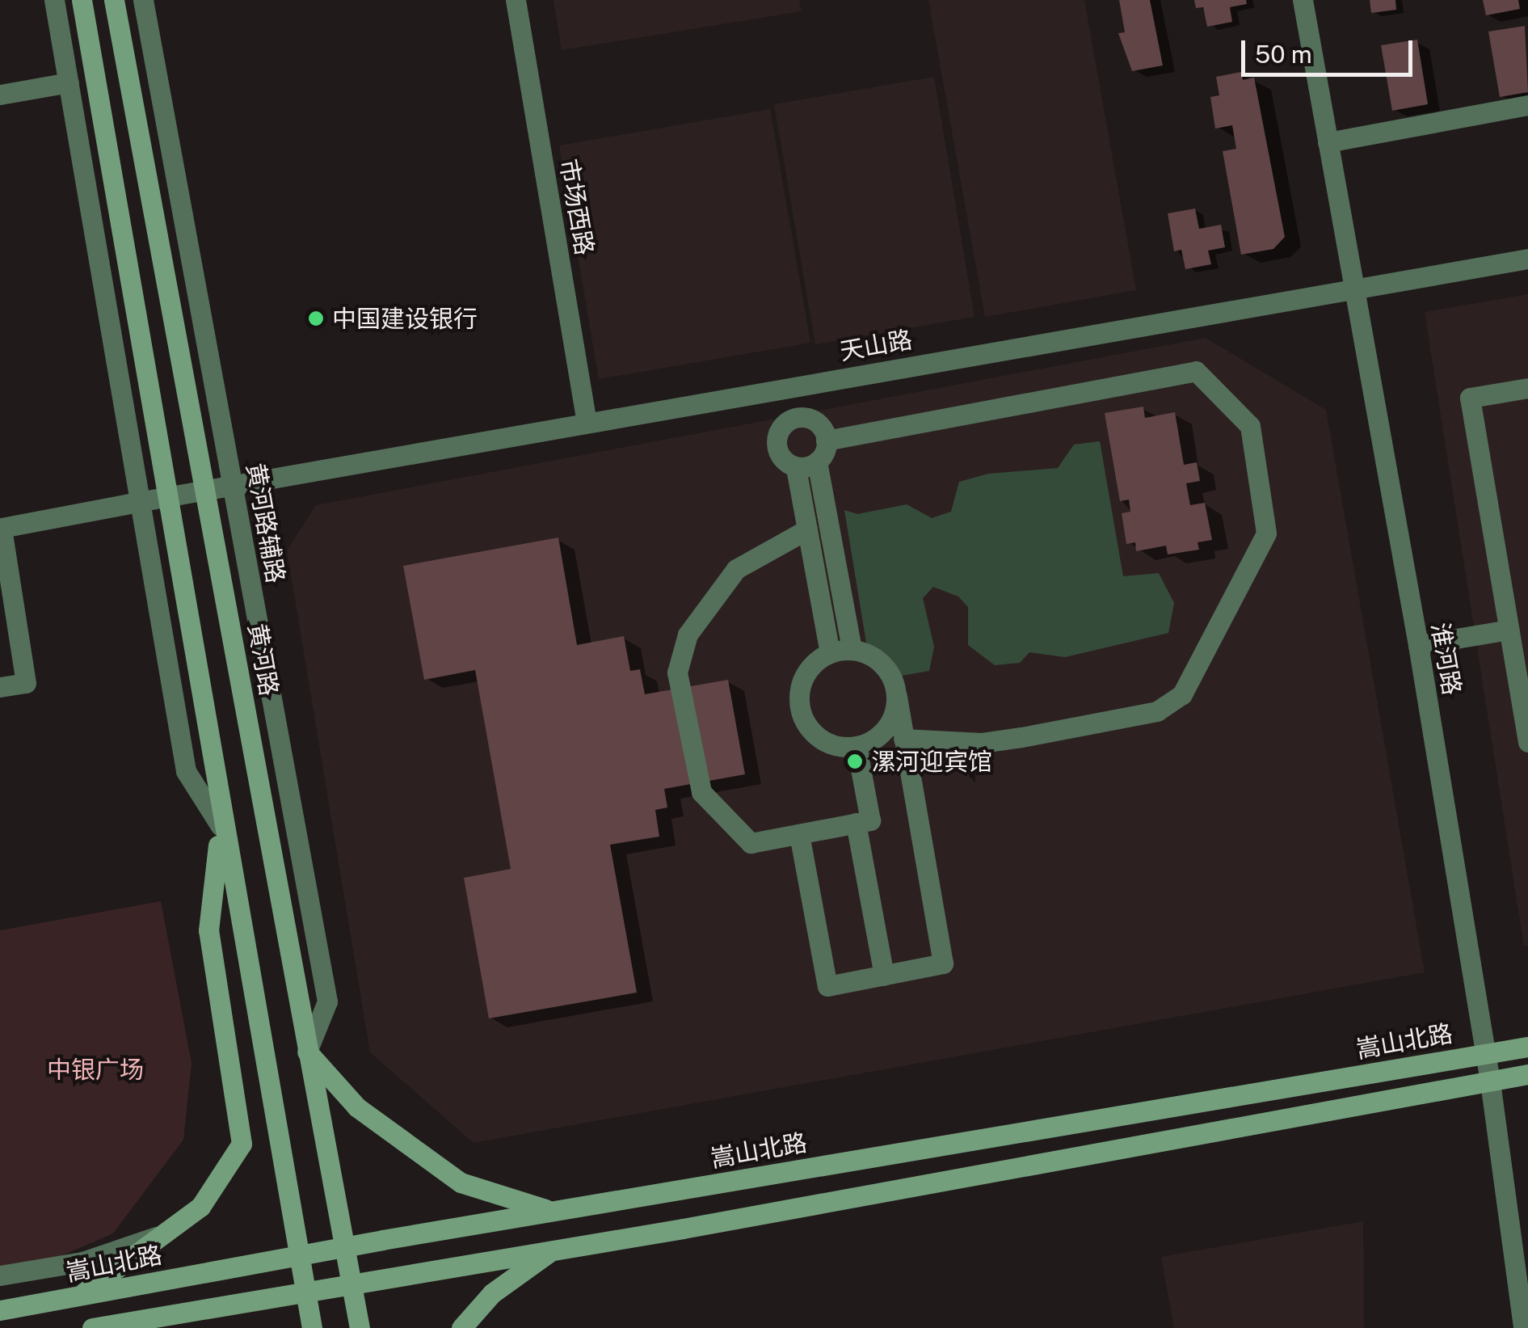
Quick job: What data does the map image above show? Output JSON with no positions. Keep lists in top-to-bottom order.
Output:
{
  "streets": {
    "main road": ["黄河路", "嵩山北路"],
    "street": [
      "市场西路",
      "天山路",
      "黄河路辅路",
      "淮河路"
    ]
  },
  "crossings": [
    ["市场西路", "天山路"],
    ["天山路", "黄河路辅路"],
    ["天山路", "淮河路"],
    ["天山路", "黄河路"],
    ["黄河路辅路", "黄河路"],
    ["淮河路", "嵩山北路"],
    ["黄河路", "嵩山北路"]
  ],
  "parks": ["中银广场"],
  "places": ["中国建设银行", "漯河迎宾馆"],
  "scale_bar": "50 m"
}
